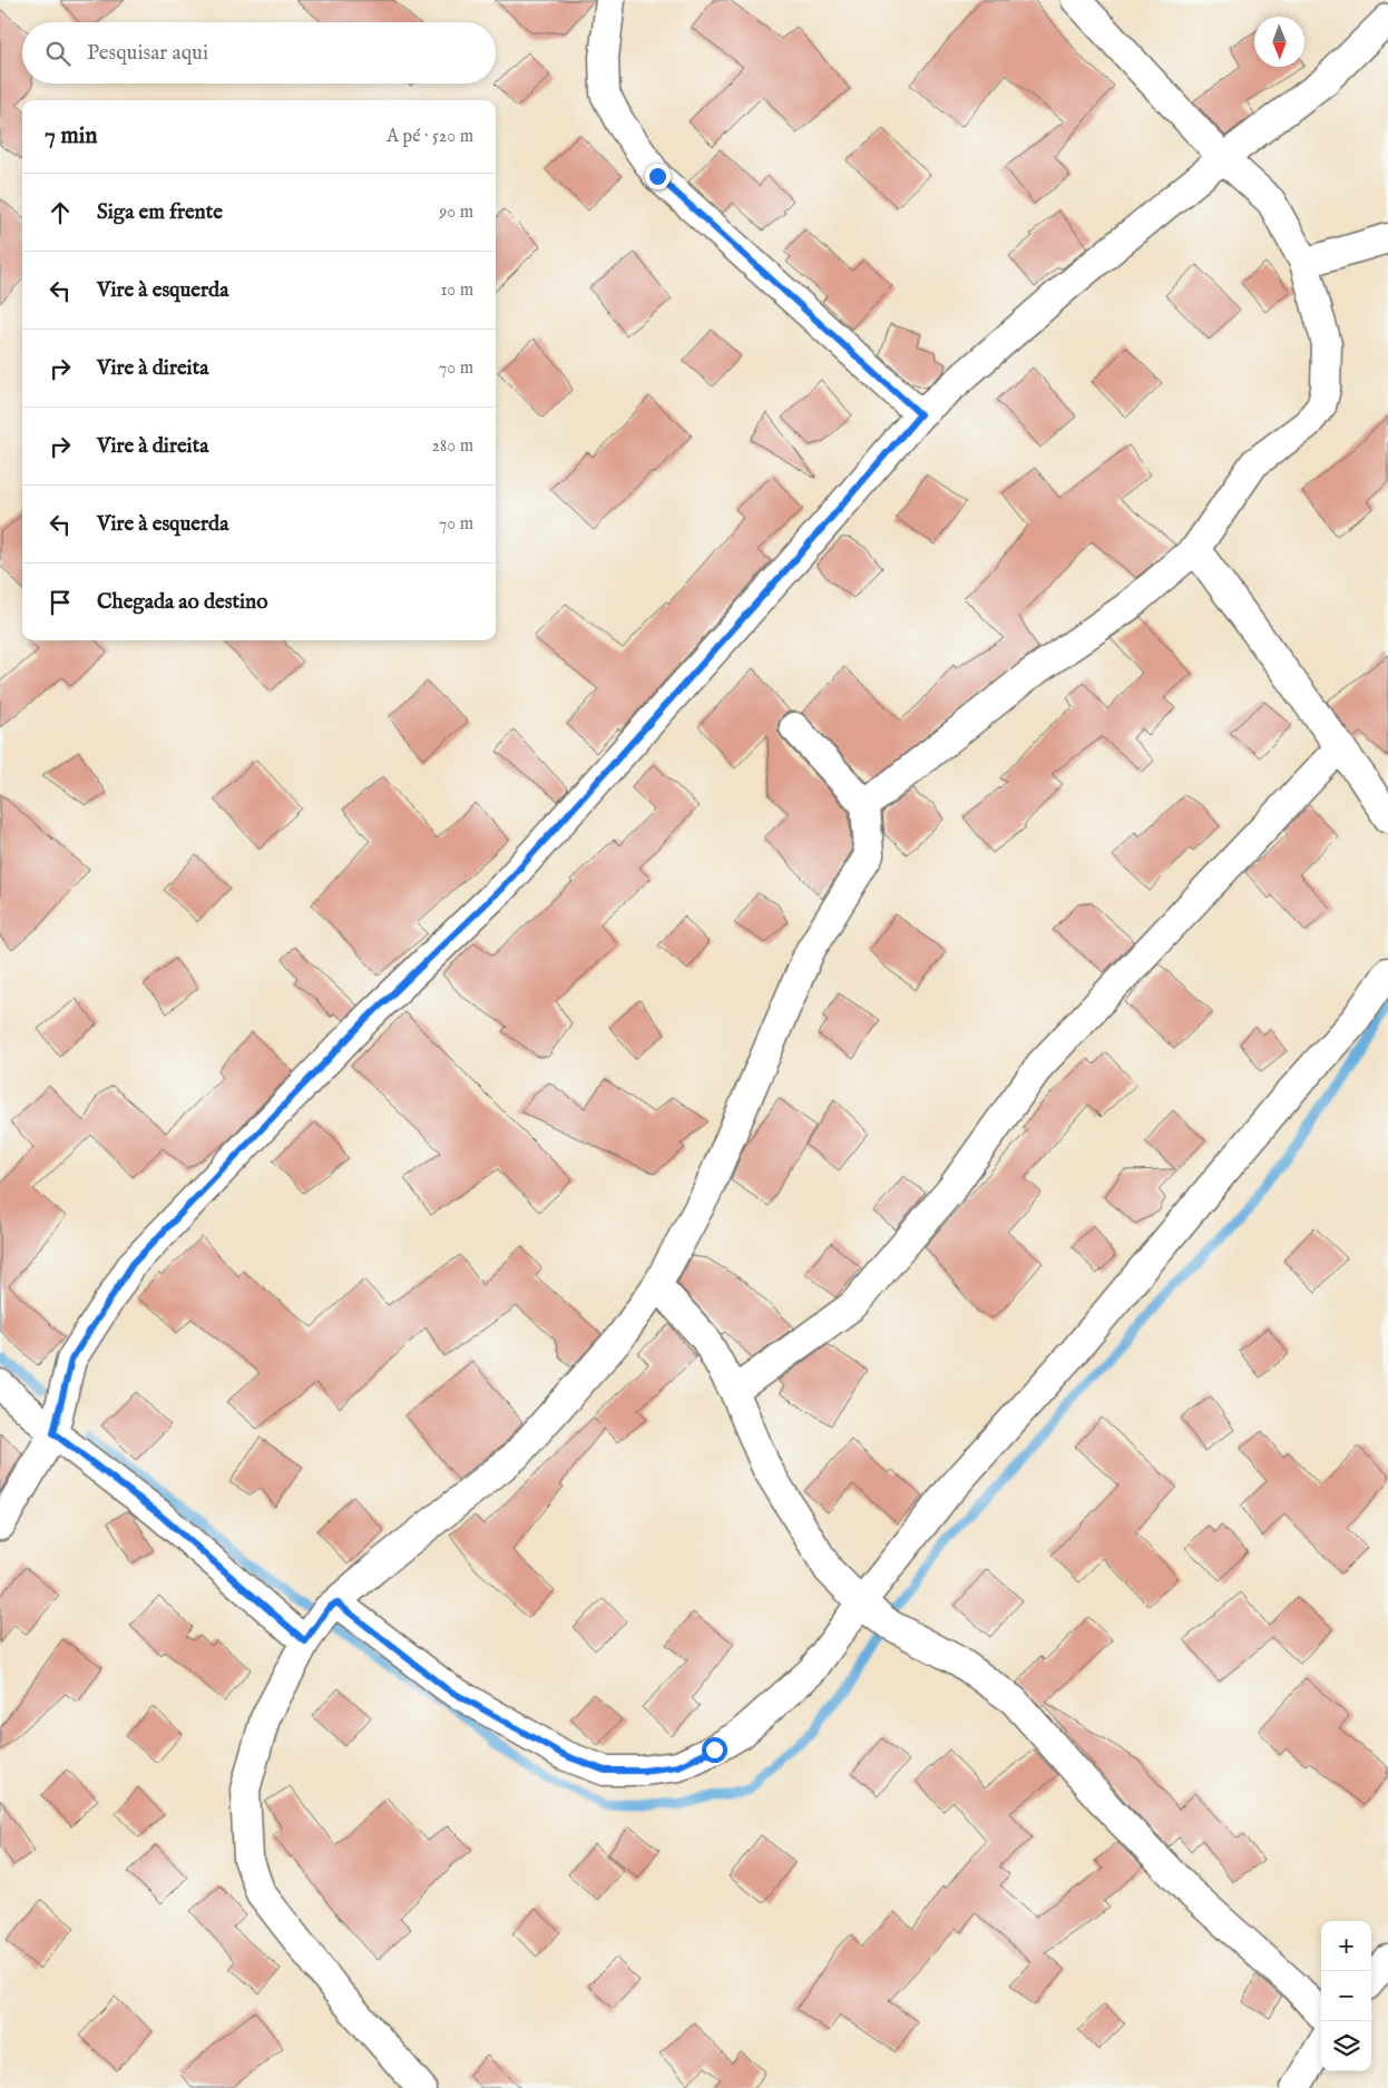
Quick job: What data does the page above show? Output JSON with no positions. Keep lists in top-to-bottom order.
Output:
{
  "north": "bottom",
  "page": {
    "search": "Pesquisar aqui",
    "heading": ["7 min", "A pé · 520 m"],
    "list": [
      ["Siga em frente", "90 m"],
      ["Vire à esquerda", "10 m"],
      ["Vire à direita", "70 m"],
      ["Vire à direita", "280 m"],
      ["Vire à esquerda", "70 m"],
      "Chegada ao destino"
    ],
    "map_buttons": ["+", "−"]
  }
}
